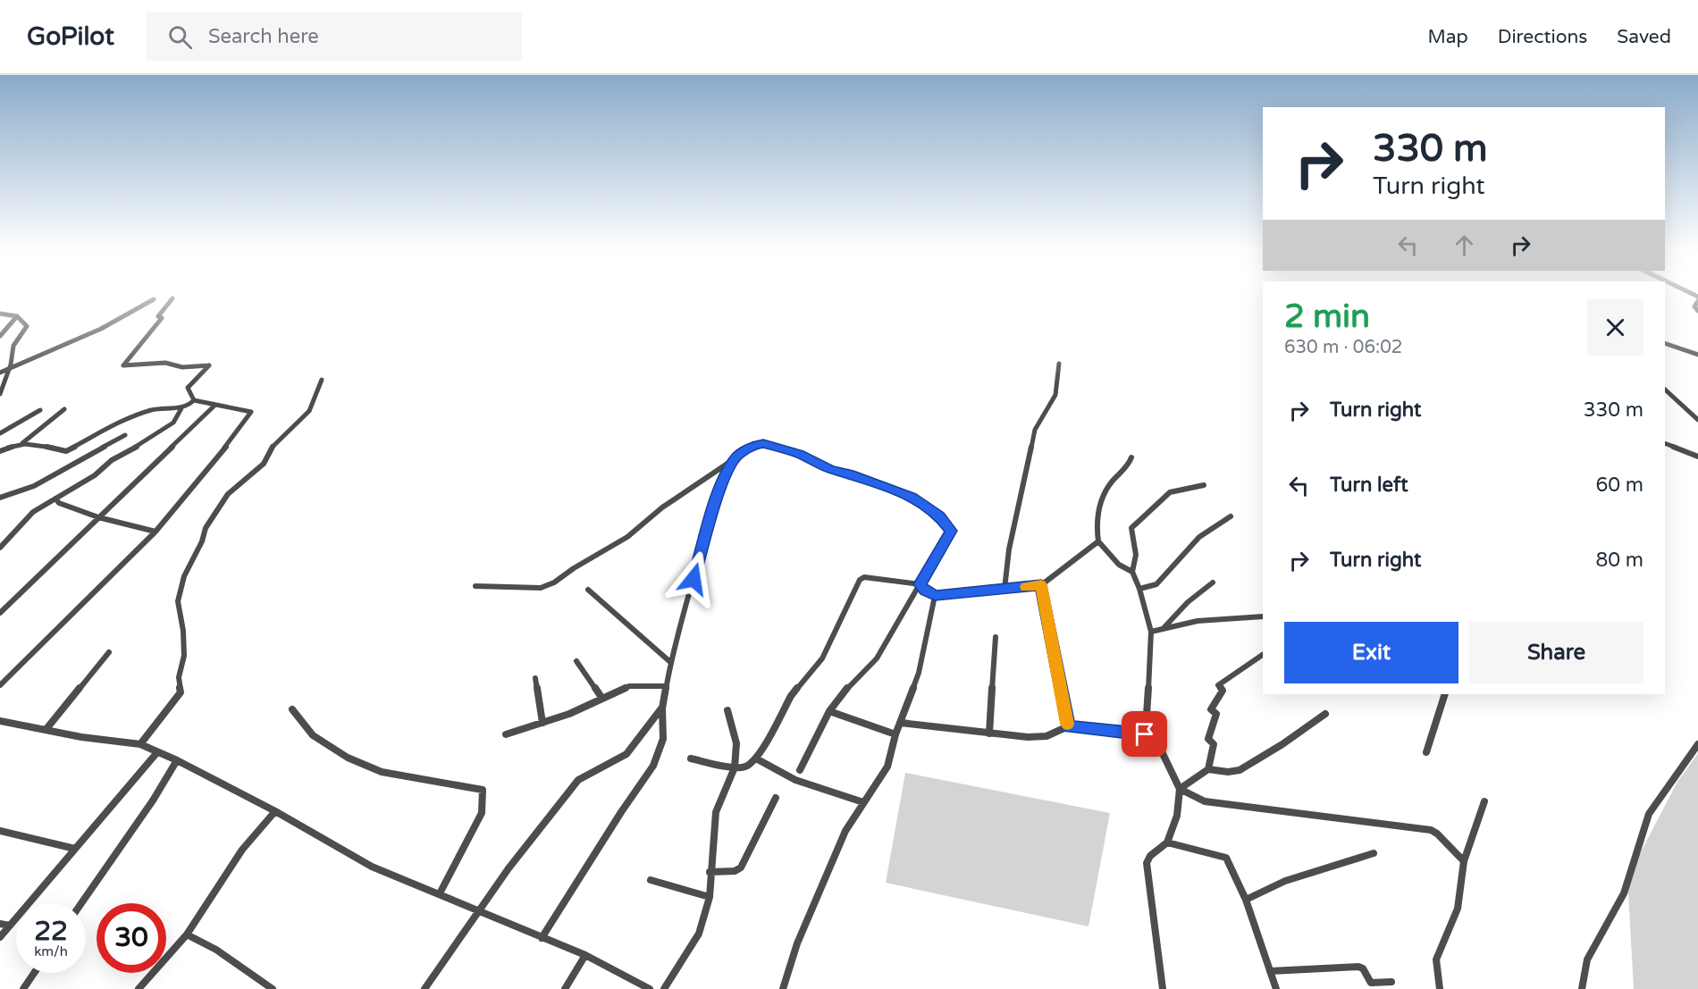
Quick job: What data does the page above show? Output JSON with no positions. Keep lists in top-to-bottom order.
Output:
{
  "page": {
    "header": "GoPilot",
    "search": "Search here",
    "nav": ["Map", "Directions", "Saved"],
    "turn": ["330 m", "Turn right"],
    "heading": ["2 min", "630 m · 06:02"],
    "list": [
      {
        "name": "Turn right",
        "value": "330 m"
      },
      {
        "name": "Turn left",
        "value": "60 m"
      },
      {
        "name": "Turn right",
        "value": "80 m"
      }
    ],
    "buttons": ["Exit", "Share"],
    "speed": "22 km/h",
    "limit": "30"
  }
}
